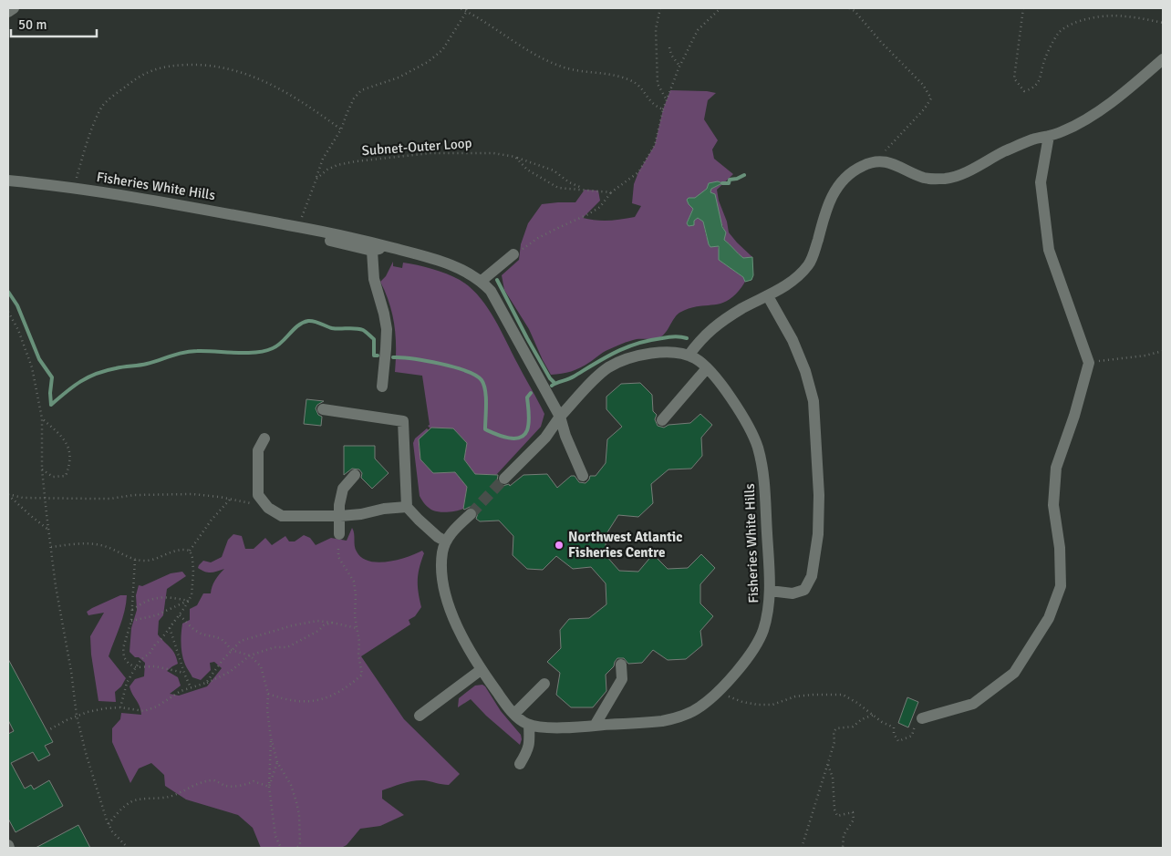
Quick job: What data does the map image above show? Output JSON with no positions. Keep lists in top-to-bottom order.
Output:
{
  "streets": {
    "lane": ["Fisheries White Hills"],
    "path": ["Subnet-Outer Loop"]
  },
  "places": ["Northwest Atlantic Fisheries Centre"],
  "scale_bar": "50 m"
}
